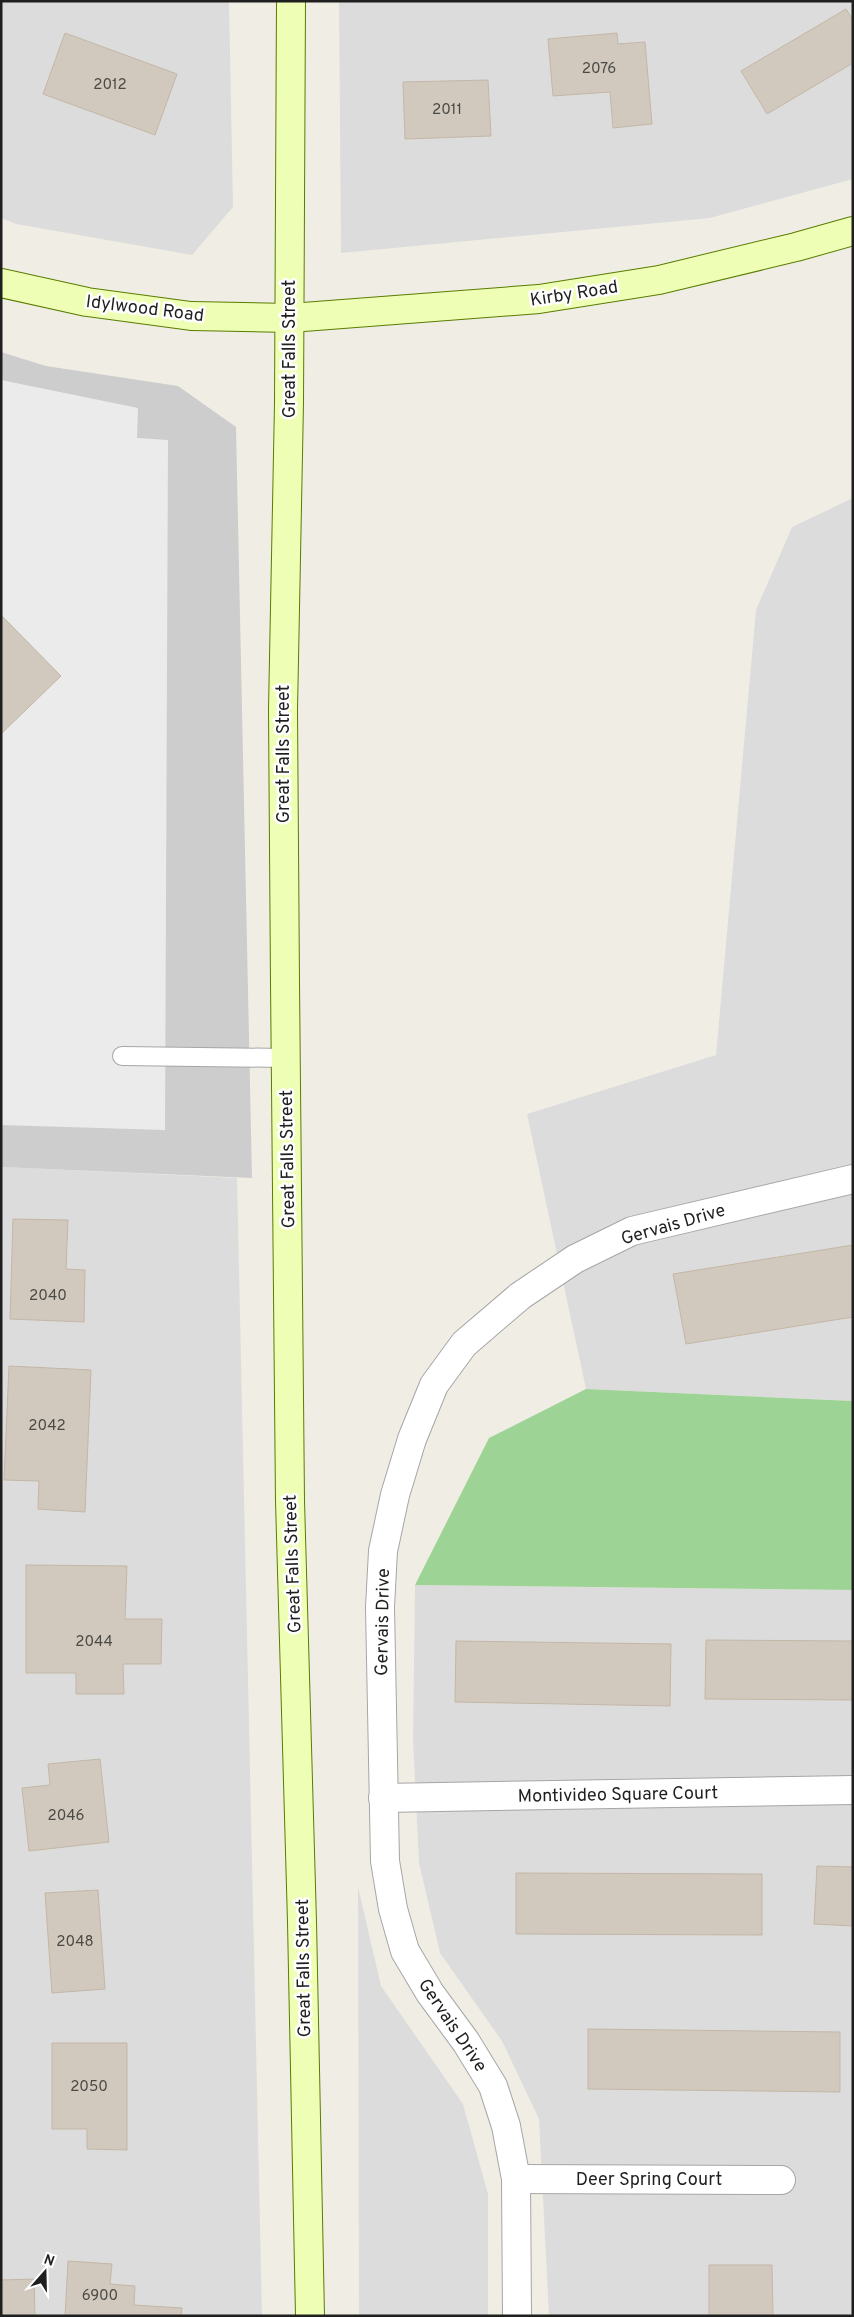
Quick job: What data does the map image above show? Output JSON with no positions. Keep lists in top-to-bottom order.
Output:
{
  "streets": {
    "main road": ["Kirby Road", "Idylwood Road", "Great Falls Street"],
    "street": ["Gervais Drive", "Montivideo Square Court", "Deer Spring Court"]
  },
  "crossings": [
    ["Kirby Road", "Idylwood Road"],
    ["Kirby Road", "Great Falls Street"],
    ["Idylwood Road", "Great Falls Street"],
    ["Gervais Drive", "Montivideo Square Court"],
    ["Gervais Drive", "Deer Spring Court"]
  ],
  "house_numbers": [
    "2076",
    "2012",
    "2011",
    "2040",
    "2042",
    "2044",
    "2046",
    "2048",
    "2050",
    "6900"
  ],
  "north": "top"
}
